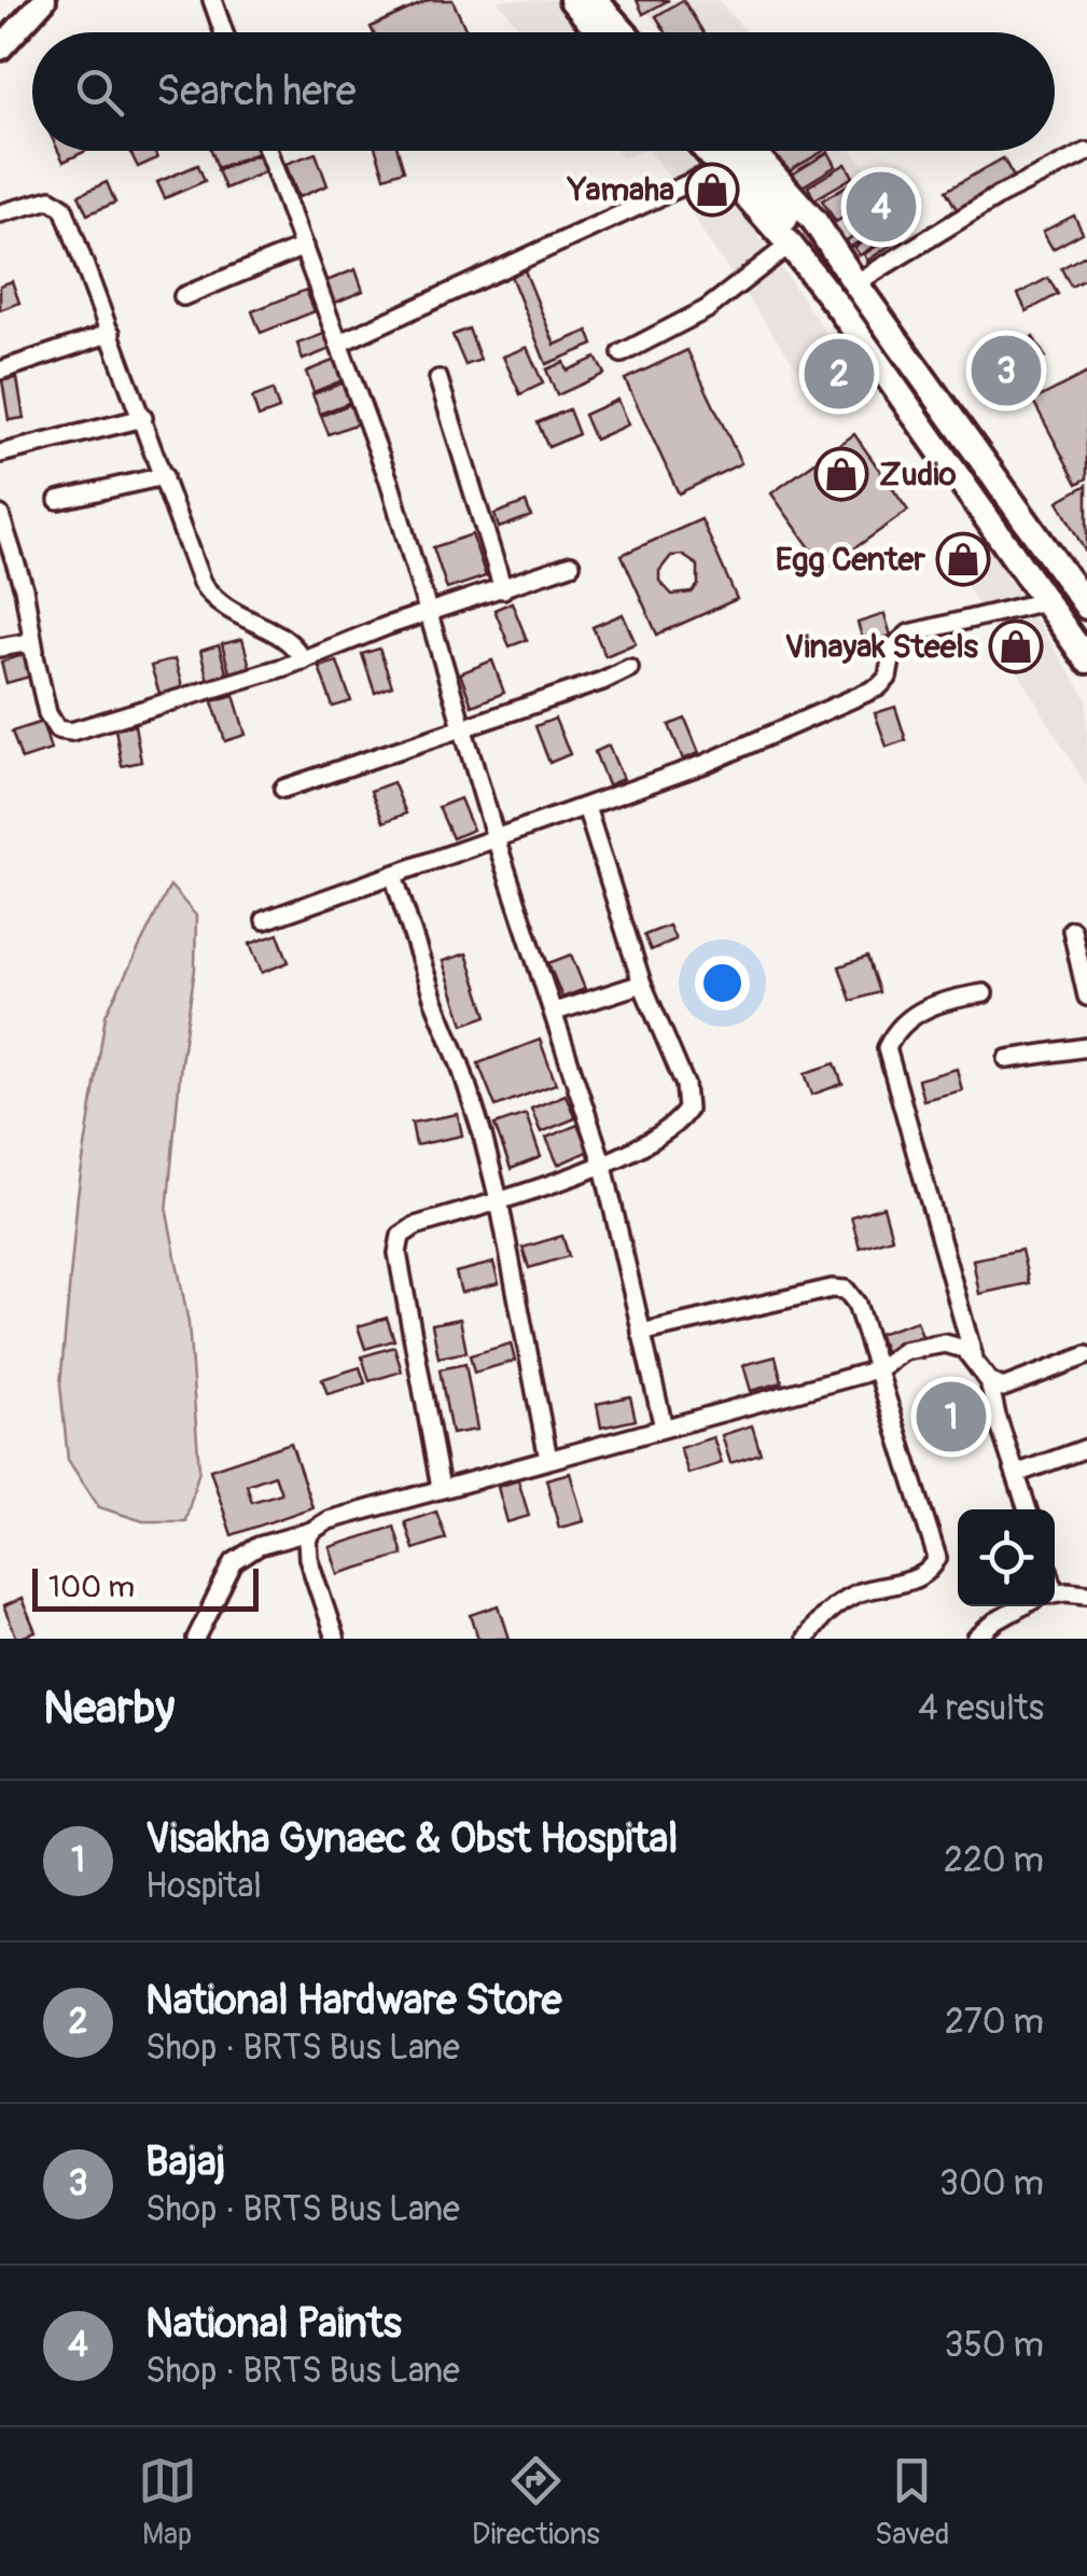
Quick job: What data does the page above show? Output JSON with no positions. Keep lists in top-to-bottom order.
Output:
{
  "places": {
    "shop": [
      "Yamaha",
      "Zudio",
      "Egg Center",
      "Vinayak Steels"
    ]
  },
  "scale_bar": "100 m",
  "page": {
    "search": "Search here",
    "pins": [
      "4",
      "3",
      "2",
      "1"
    ],
    "scale": "100 m",
    "heading": ["Nearby", "4 results"],
    "list": [
      {
        "mark": "1",
        "name": "Visakha Gynaec & Obst Hospital",
        "note": "Hospital",
        "value": "220 m"
      },
      {
        "mark": "2",
        "name": "National Hardware Store",
        "note": "Shop · BRTS Bus Lane",
        "value": "270 m"
      },
      {
        "mark": "3",
        "name": "Bajaj",
        "note": "Shop · BRTS Bus Lane",
        "value": "300 m"
      },
      {
        "mark": "4",
        "name": "National Paints",
        "note": "Shop · BRTS Bus Lane",
        "value": "350 m"
      }
    ],
    "nav": ["Map", "Directions", "Saved"]
  }
}
